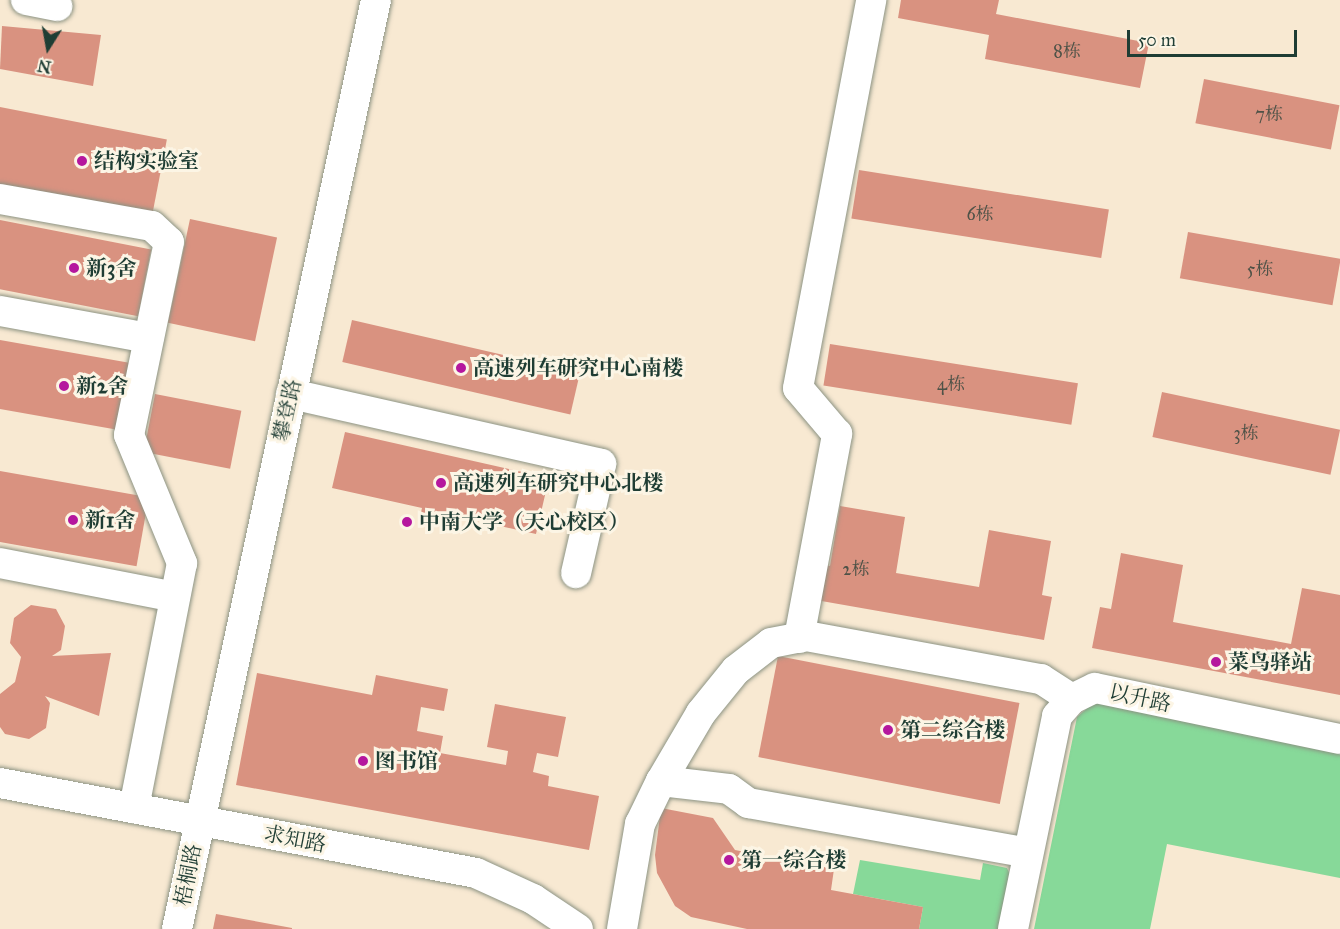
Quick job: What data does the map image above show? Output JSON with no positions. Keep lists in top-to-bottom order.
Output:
{
  "streets": {
    "street": [
      "攀登路",
      "以升路",
      "求知路",
      "梧桐路"
    ]
  },
  "crossings": [
    ["攀登路", "求知路"],
    ["攀登路", "梧桐路"],
    ["求知路", "梧桐路"]
  ],
  "places": [
    "结构实验室",
    "新3舍",
    "高速列车研究中心南楼",
    "新2舍",
    "高速列车研究中心北楼",
    "新1舍",
    "中南大学（天心校区）",
    "菜鸟驿站",
    "第二综合楼",
    "图书馆",
    "第一综合楼"
  ],
  "house_numbers": [
    "8栋",
    "7栋",
    "6栋",
    "5栋",
    "4栋",
    "3栋",
    "2栋"
  ],
  "scale_bar": "50 m",
  "north": "bottom"
}
